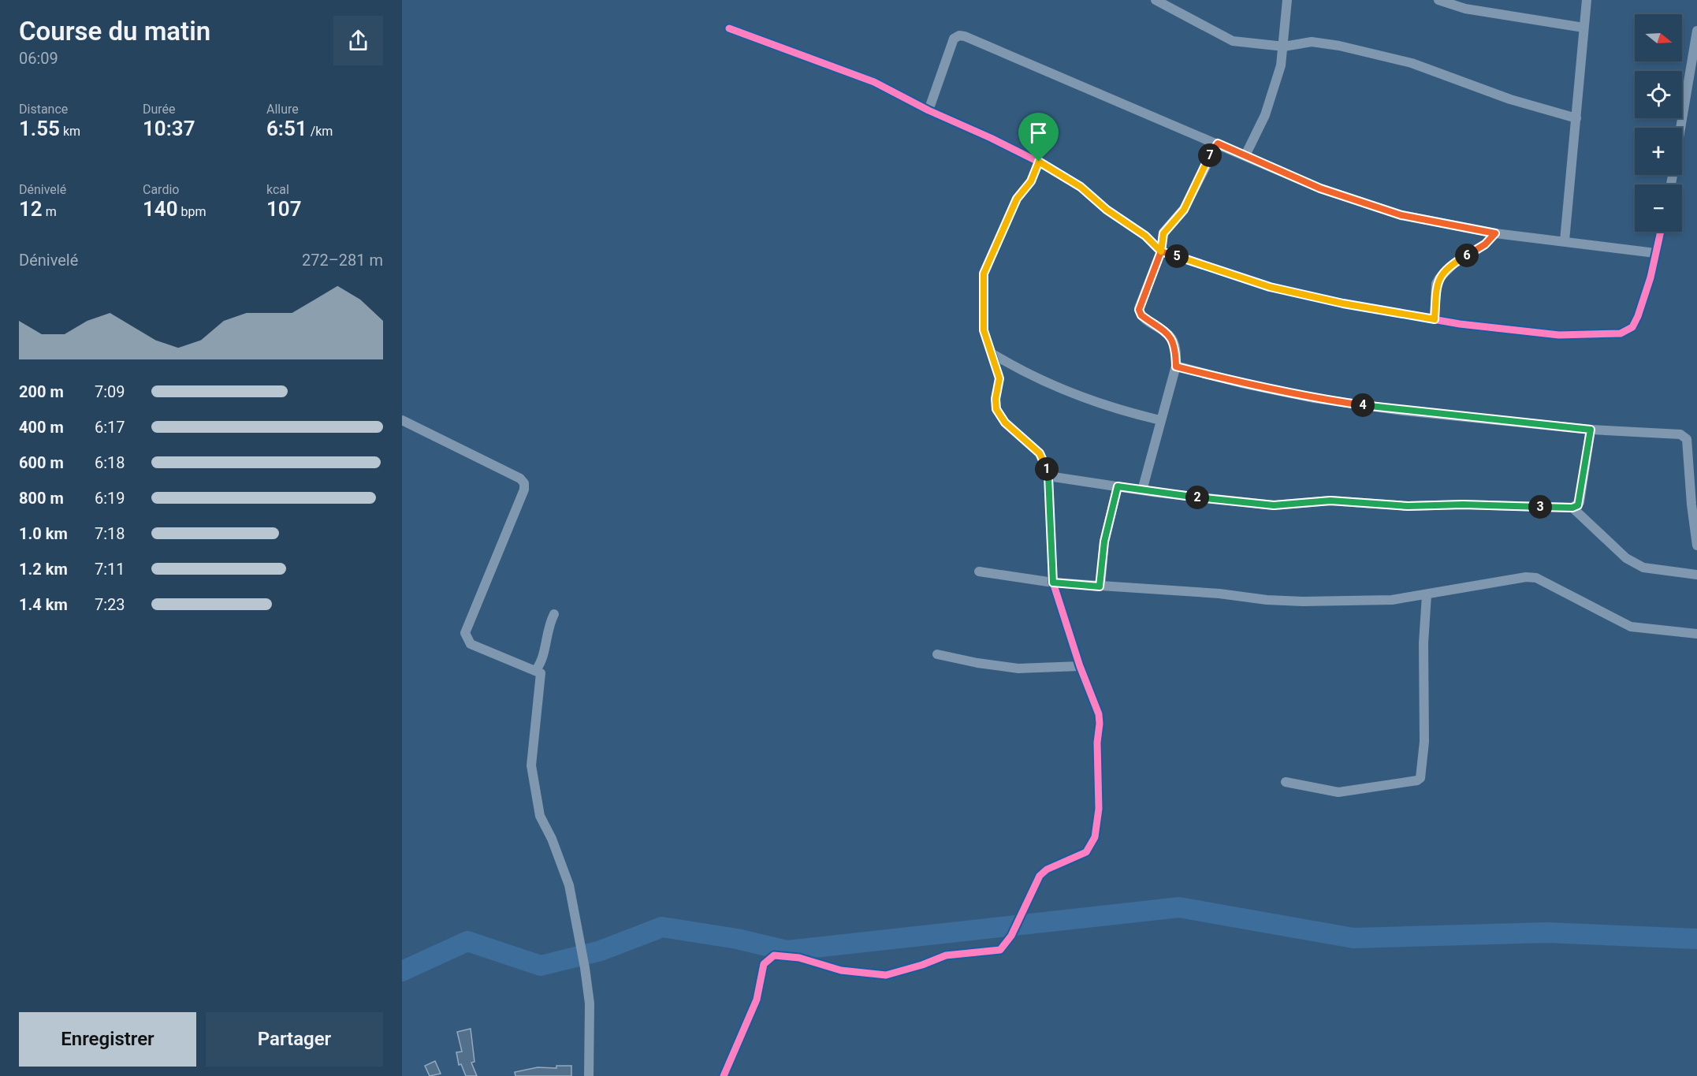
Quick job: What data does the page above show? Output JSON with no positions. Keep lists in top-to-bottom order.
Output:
{
  "north": "right",
  "page": {
    "heading": ["Course du matin", "06:09"],
    "map_buttons": ["+", "−"],
    "stats": [
      ["Distance", "1.55 km"],
      ["Durée", "10:37"],
      ["Allure", "6:51 /km"],
      ["Dénivelé", "12 m"],
      ["Cardio", "140 bpm"],
      ["kcal", "107"]
    ],
    "pins": [
      "7",
      "6",
      "5",
      "4",
      "1",
      "2",
      "3"
    ],
    "chart": ["Dénivelé", "272–281 m"],
    "list": [
      {
        "name": "200 m",
        "note": "7:09"
      },
      {
        "name": "400 m",
        "note": "6:17"
      },
      {
        "name": "600 m",
        "note": "6:18"
      },
      {
        "name": "800 m",
        "note": "6:19"
      },
      {
        "name": "1.0 km",
        "note": "7:18"
      },
      {
        "name": "1.2 km",
        "note": "7:11"
      },
      {
        "name": "1.4 km",
        "note": "7:23"
      }
    ],
    "buttons": ["Enregistrer", "Partager"]
  }
}
